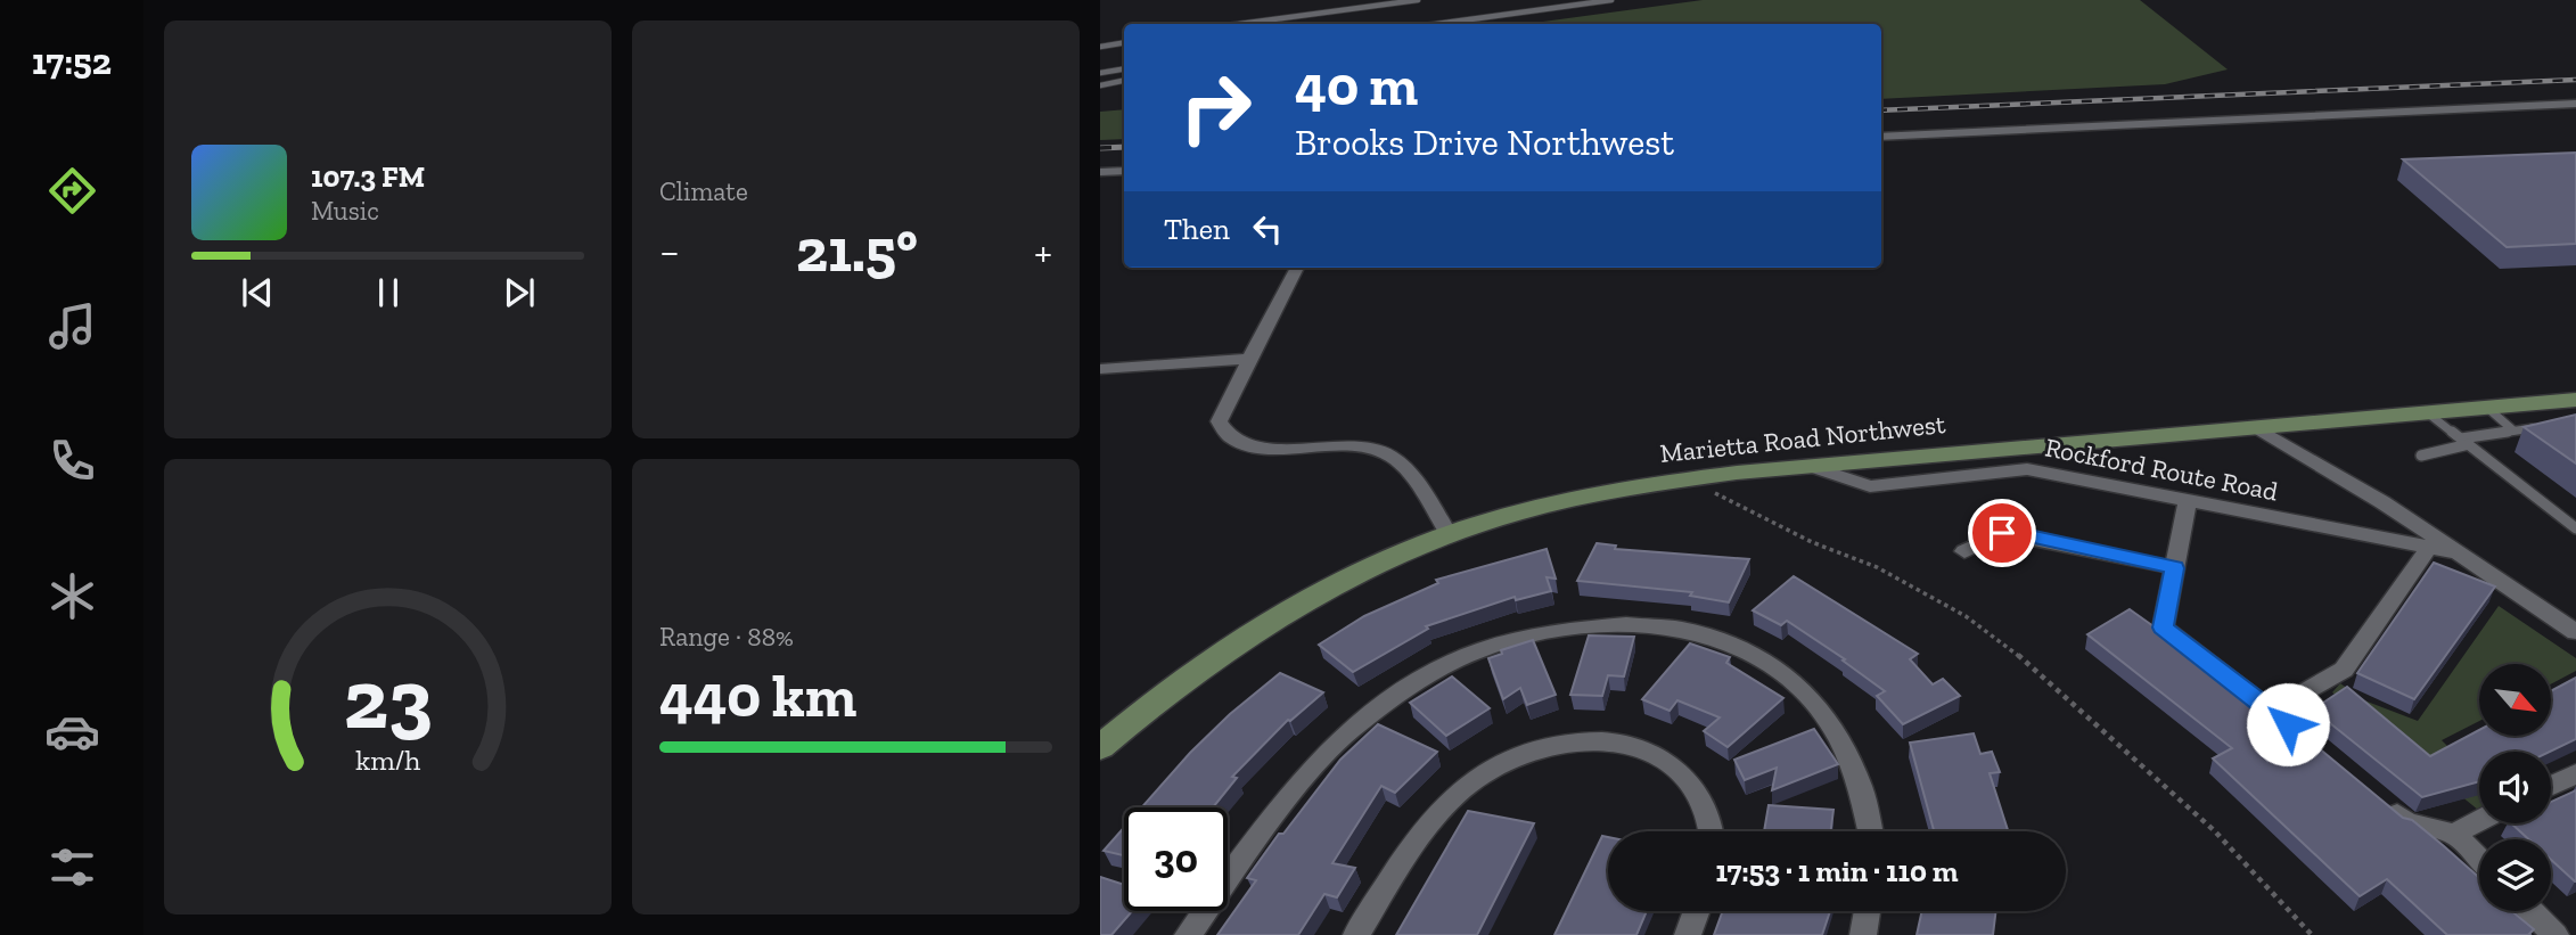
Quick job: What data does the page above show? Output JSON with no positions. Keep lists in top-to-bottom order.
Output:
{
  "streets": {
    "main road": ["Marietta Road Northwest"],
    "street": ["Rockford Route Road"]
  },
  "crossings": [
    ["Marietta Road Northwest", "Rockford Route Road"]
  ],
  "north": "bottom right",
  "page": {
    "tabs": "17:52",
    "tile": [
      "Climate",
      ["Range · 88%", "440 km"]
    ],
    "turn": ["40 m", "Brooks Drive Northwest"],
    "song": ["107.3 FM", "Music"],
    "then": "Then",
    "heat": ["−", "21.5°", "+"],
    "limit": "30",
    "trip": "17:53 · 1 min · 110 m",
    "gauge": ["23", "km/h"]
  }
}
